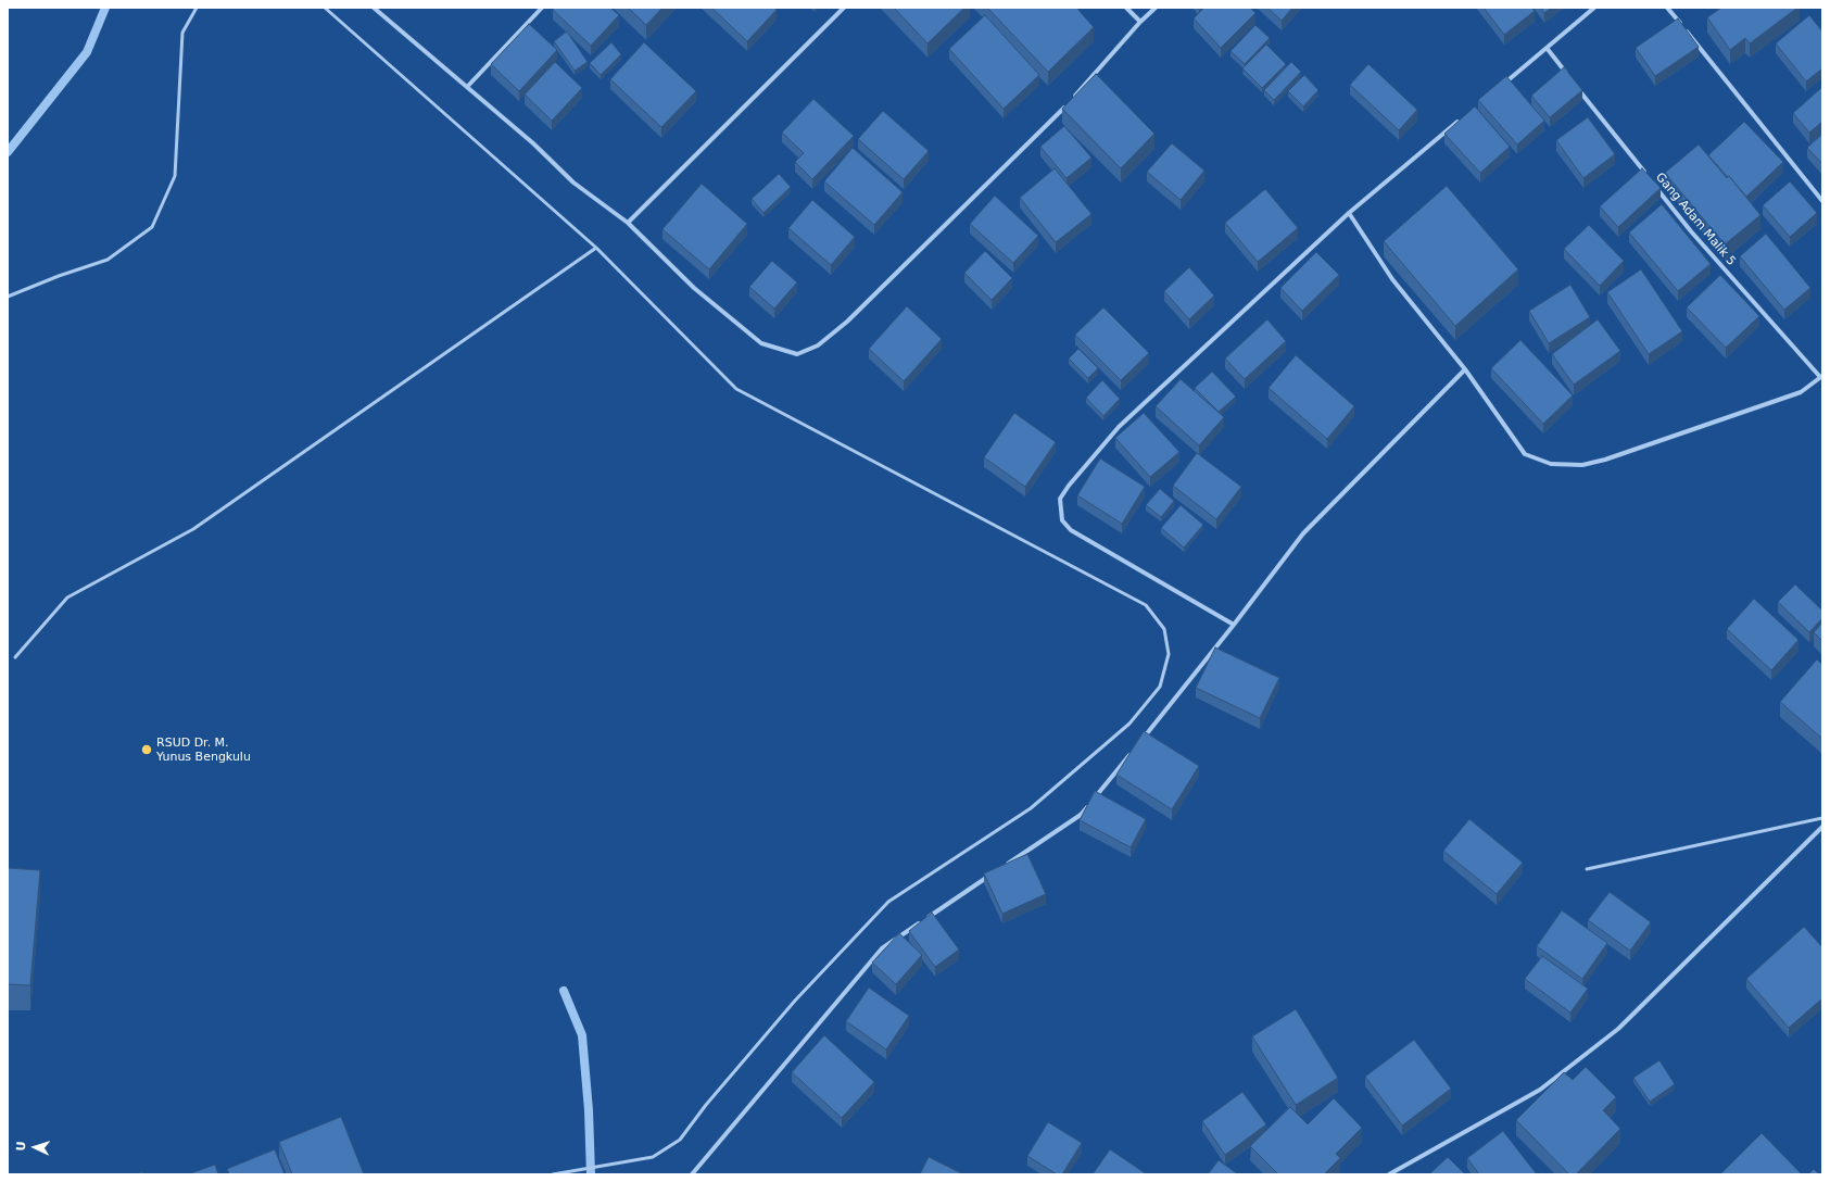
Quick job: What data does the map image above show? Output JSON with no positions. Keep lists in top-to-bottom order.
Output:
{
  "streets": {
    "street": ["Gang Adam Malik 5"]
  },
  "places": ["RSUD Dr. M. Yunus Bengkulu"],
  "north": "left"
}
